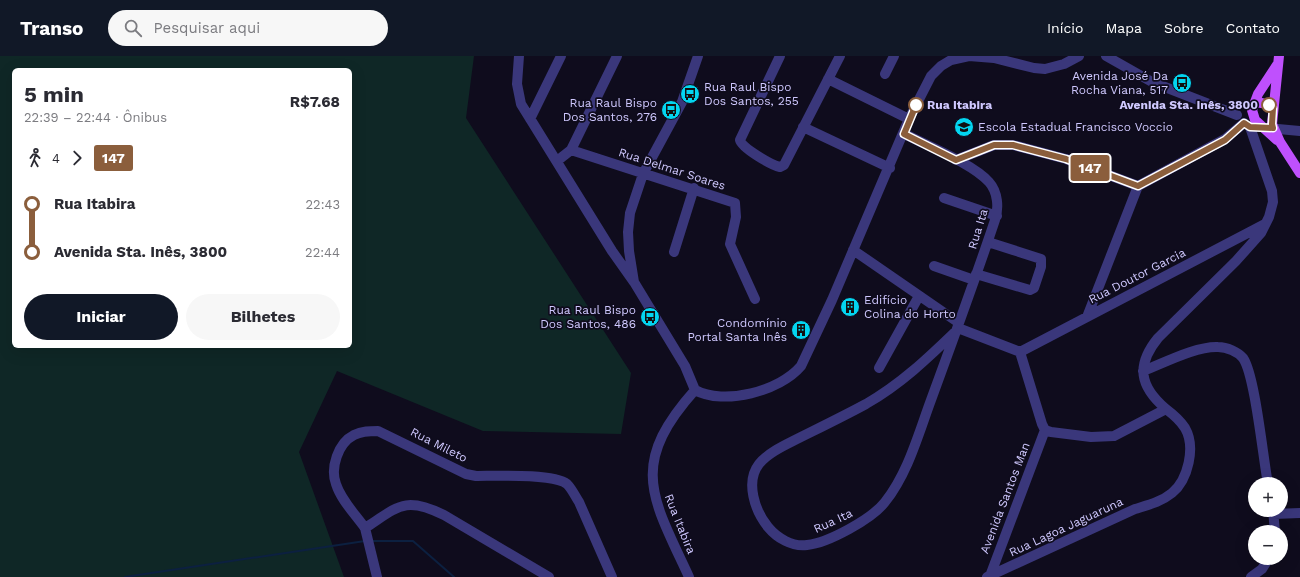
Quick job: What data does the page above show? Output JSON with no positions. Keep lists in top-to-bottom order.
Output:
{
  "streets": {
    "street": [
      "Rua Delmar Soares",
      "Rua Ita",
      "Rua Doutor Garcia",
      "Rua Mileto",
      "Avenida Santos Man",
      "Rua Itabira",
      "Rua Lagoa Jaguaruna"
    ]
  },
  "crossings": [
    ["Avenida Santos Man", "Rua Lagoa Jaguaruna"]
  ],
  "places": {
    "bus stop": [
      "Avenida José Da Rocha Viana, 517",
      "Rua Raul Bispo Dos Santos, 255",
      "Rua Raul Bispo Dos Santos, 276",
      "Rua Raul Bispo Dos Santos, 486"
    ],
    "other": ["Rua Itabira", "Avenida Sta. Inês, 3800"],
    "school or university": ["Escola Estadual Francisco Voccio"],
    "building": ["Edifício Colina do Horto", "Condomínio Portal Santa Inês"]
  },
  "lines": ["bus line 147"],
  "page": {
    "header": "Transo",
    "search": "Pesquisar aqui",
    "nav": [
      "Início",
      "Mapa",
      "Sobre",
      "Contato"
    ],
    "on_map": "147",
    "heading": ["5 min", "22:39 – 22:44 · Ônibus", "R$7.68"],
    "legs": ["4", "147"],
    "list": [
      {
        "name": "Rua Itabira",
        "value": "22:43"
      },
      {
        "name": "Avenida Sta. Inês, 3800",
        "value": "22:44"
      }
    ],
    "buttons": ["Iniciar", "Bilhetes"],
    "map_buttons": ["+", "−"]
  }
}
